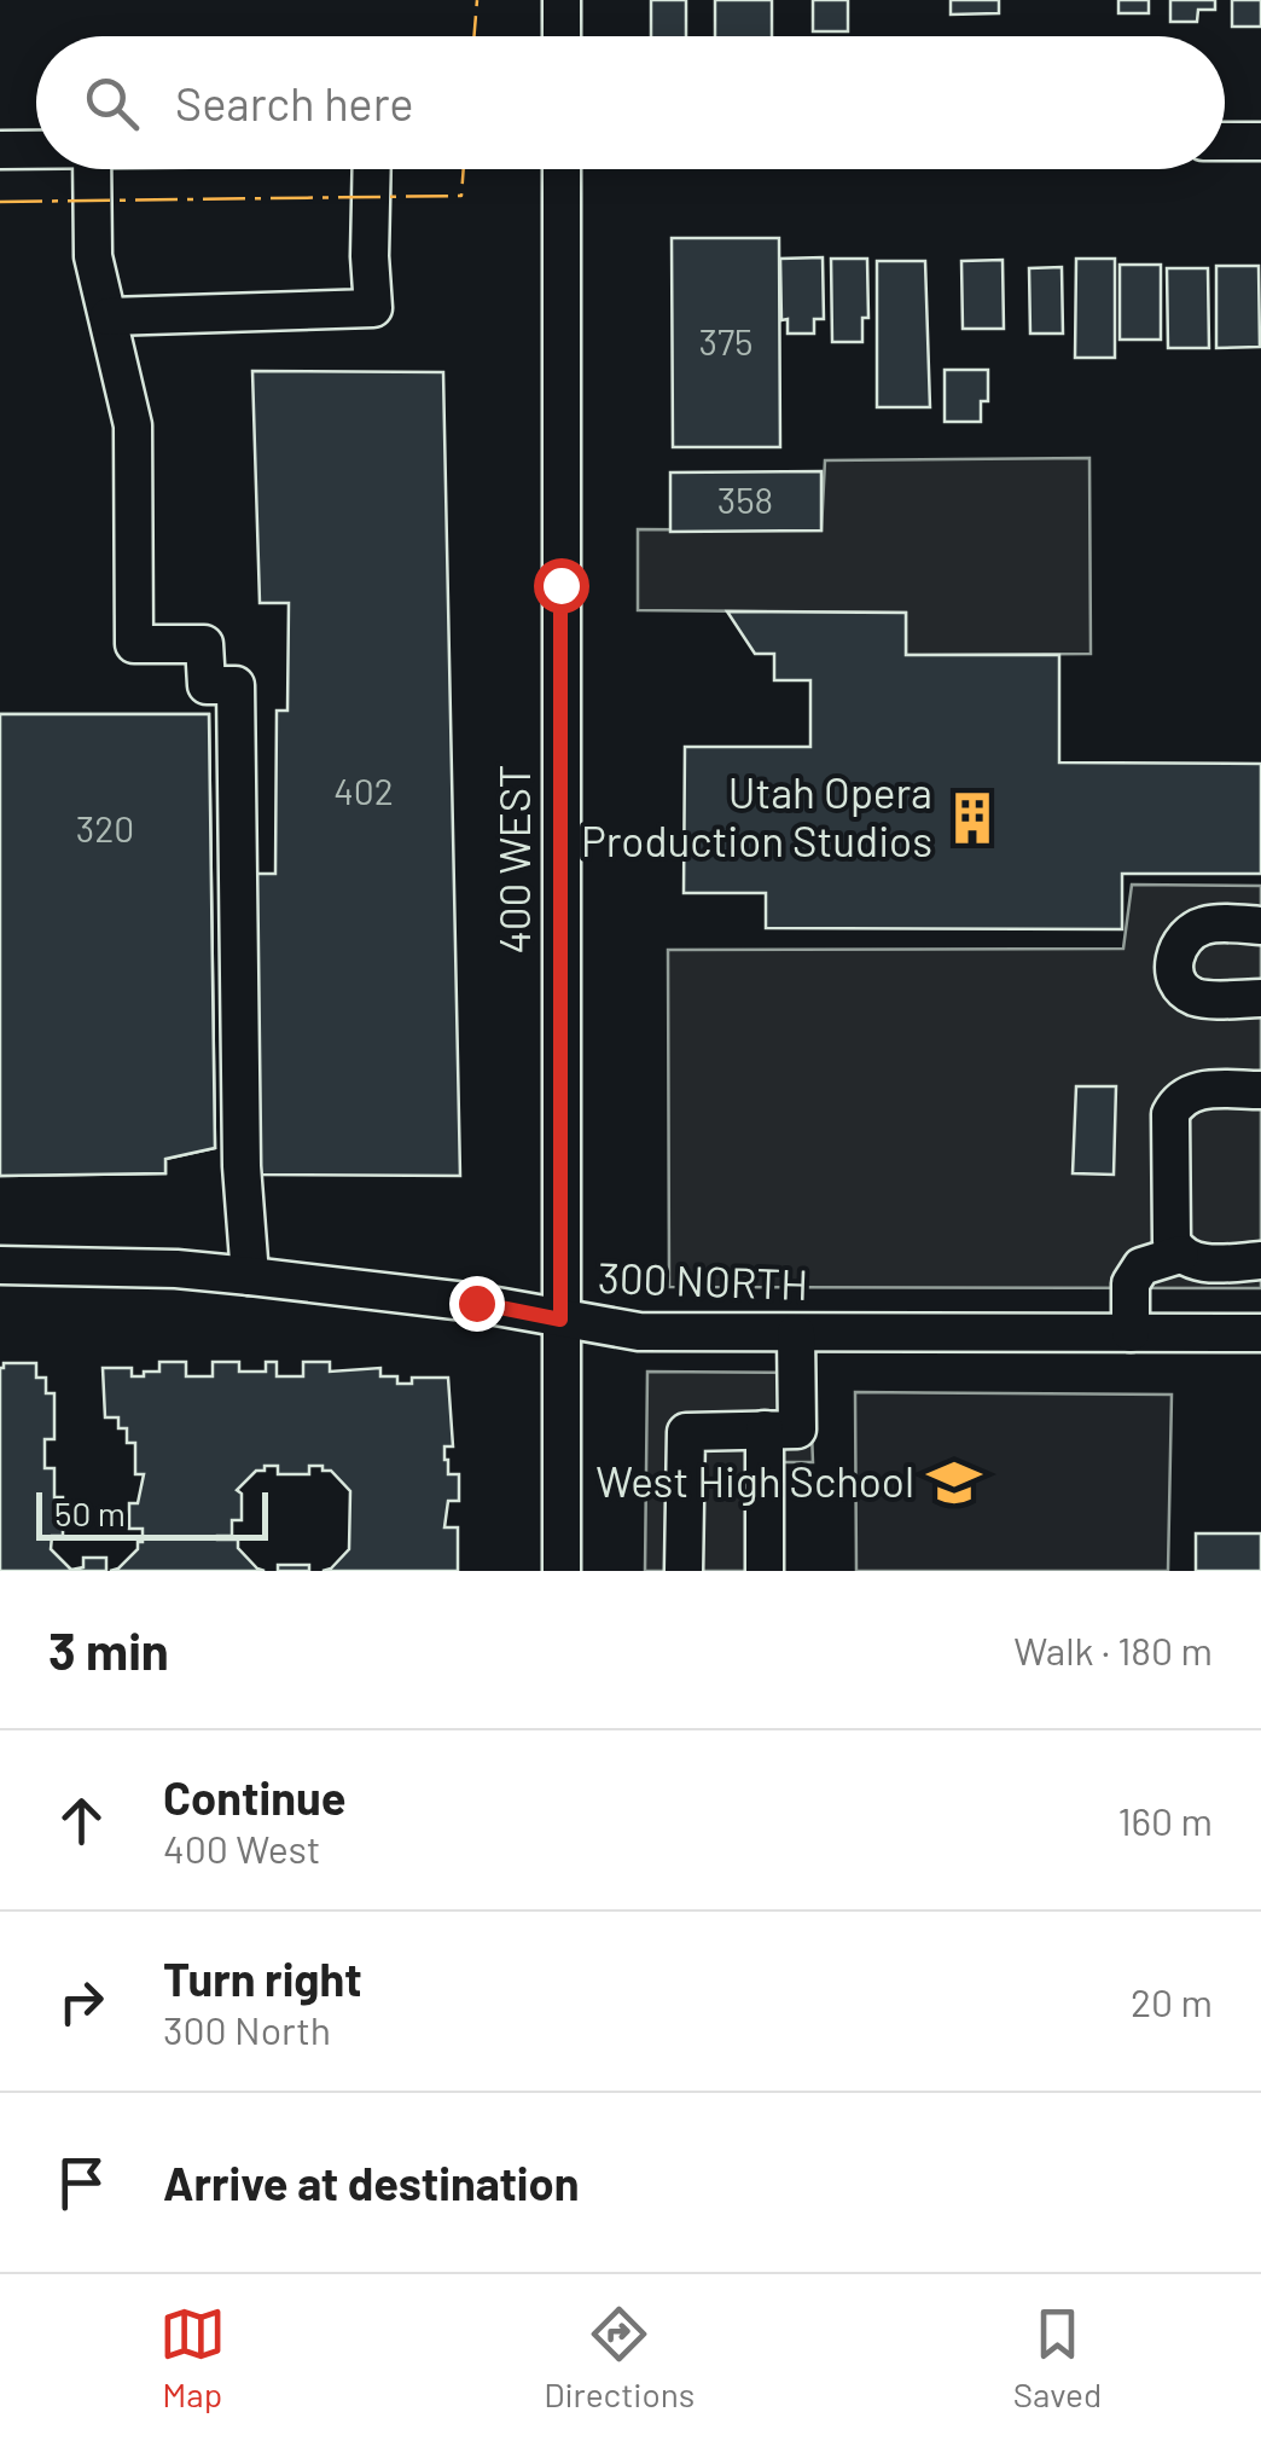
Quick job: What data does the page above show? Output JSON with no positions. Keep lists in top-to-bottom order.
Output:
{
  "streets": {
    "street": ["400 WEST", "300 NORTH"]
  },
  "crossings": [
    ["400 WEST", "300 NORTH"]
  ],
  "places": {
    "building": ["Utah Opera Production Studios"],
    "school or university": ["West High School"]
  },
  "house_numbers": [
    "375",
    "358",
    "402",
    "320"
  ],
  "scale_bar": "50 m",
  "page": {
    "search": "Search here",
    "scale": "50 m",
    "heading": ["3 min", "Walk · 180 m"],
    "list": [
      ["Continue", "400 West", "160 m"],
      ["Turn right", "300 North", "20 m"],
      "Arrive at destination"
    ],
    "nav": ["Map", "Directions", "Saved"]
  }
}
